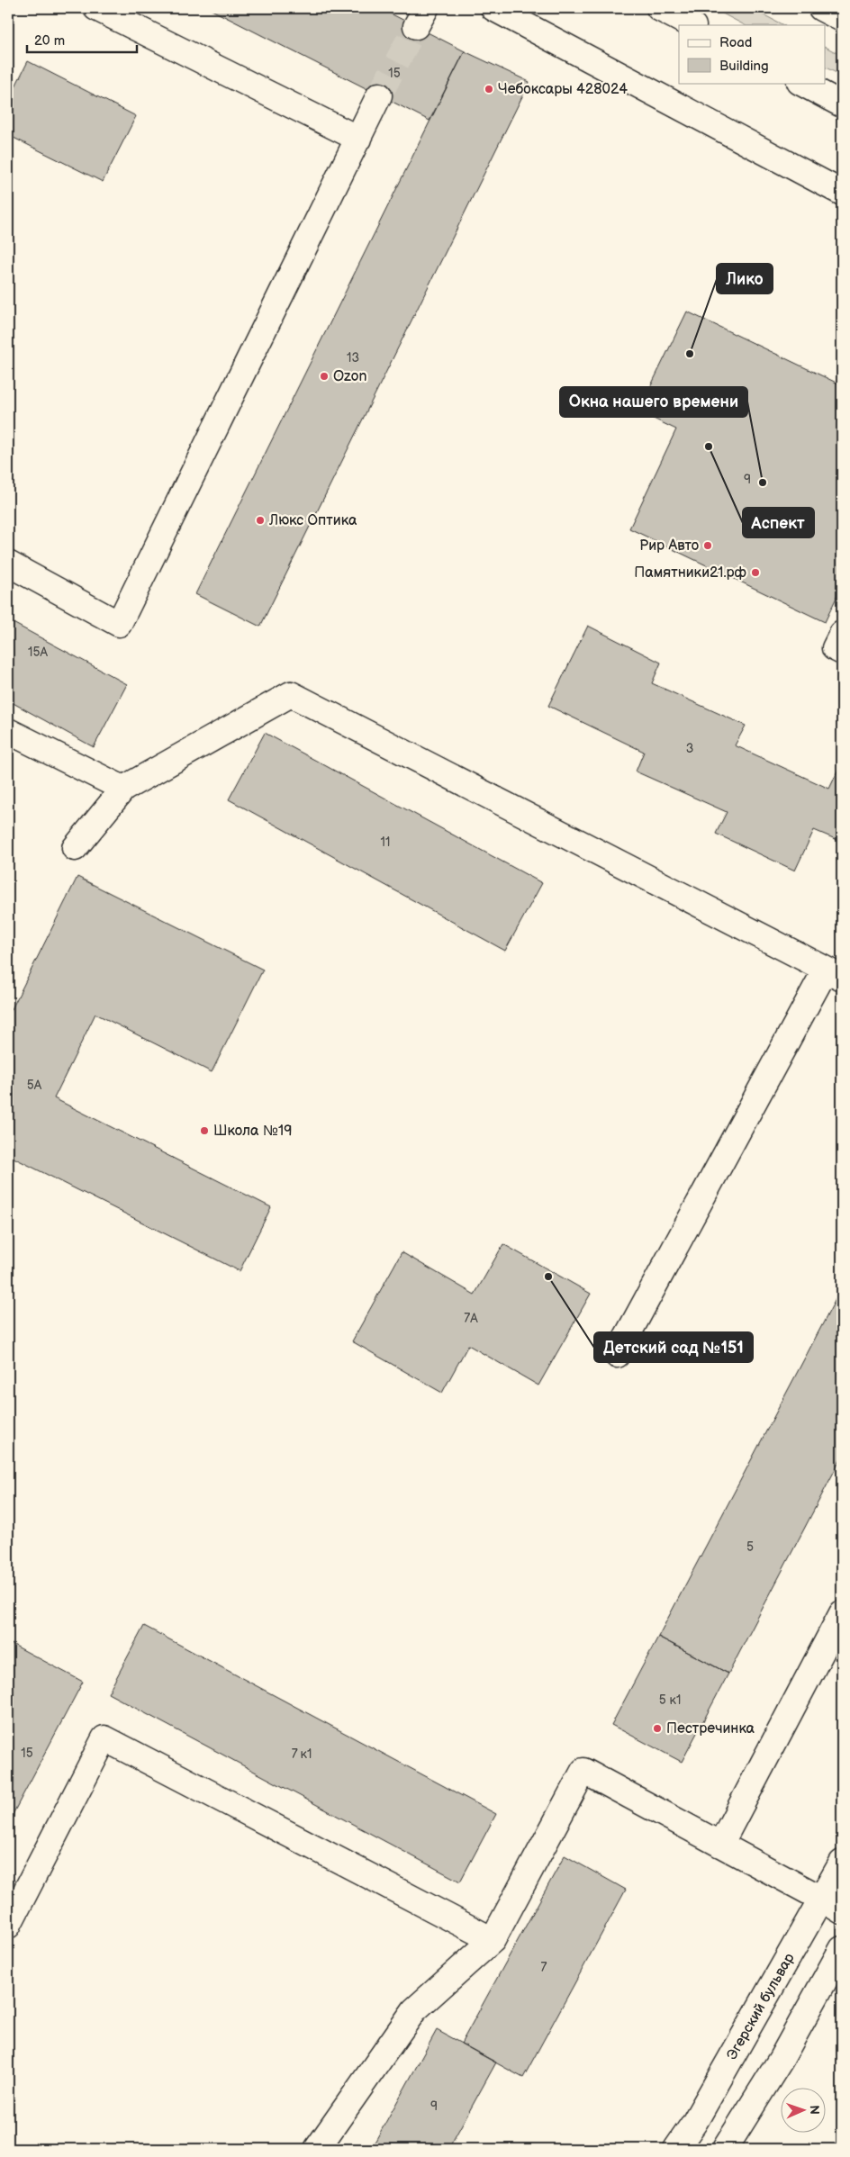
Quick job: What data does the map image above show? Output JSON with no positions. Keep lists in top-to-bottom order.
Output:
{
  "streets": {
    "main road": ["Эгерский бульвар"]
  },
  "places": [
    "Чебоксары 428024",
    "Лико",
    "Ozon",
    "Аспект",
    "Окна нашего времени",
    "Люкс Оптика",
    "Рир Авто",
    "Памятники21.рф",
    "Школа №19",
    "Детский сад №151",
    "Пестречинка"
  ],
  "house_numbers": [
    "15",
    "13",
    "9",
    "15А",
    "3",
    "11",
    "5А",
    "7А",
    "5",
    "5 к1",
    "15",
    "7 к1",
    "7",
    "9"
  ],
  "legend": ["Road", "Building"],
  "scale_bar": "20 m",
  "north": "right"
}
